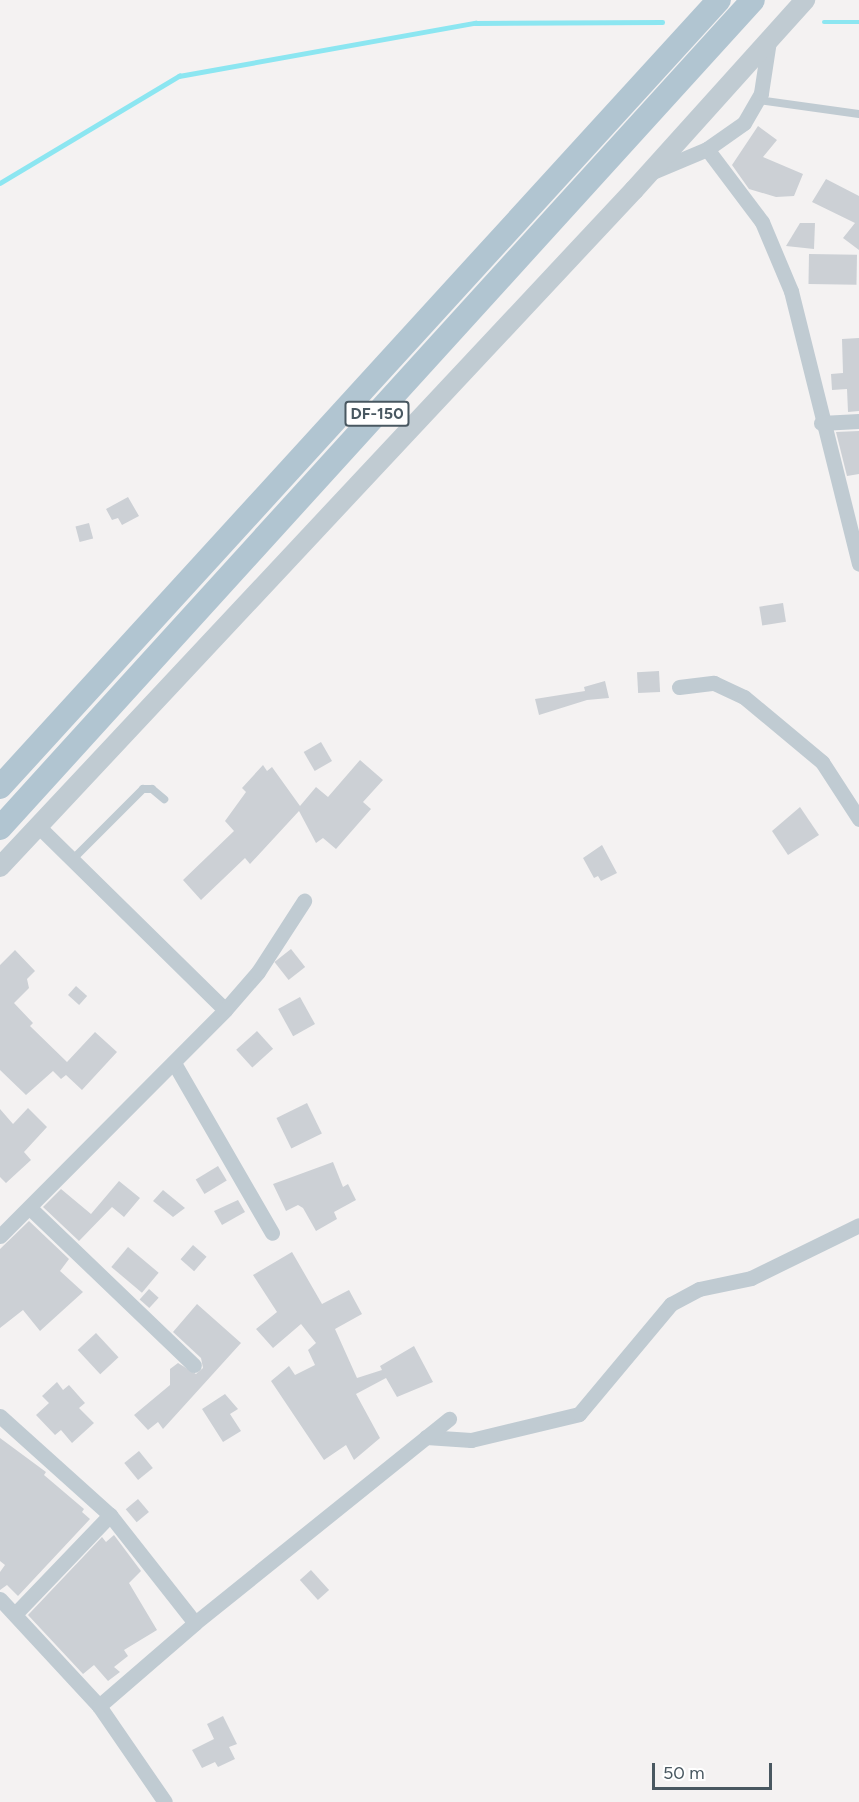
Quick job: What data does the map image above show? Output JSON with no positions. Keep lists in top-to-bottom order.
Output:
{
  "streets": {
    "main road": ["DF-150"]
  },
  "scale_bar": "50 m"
}
